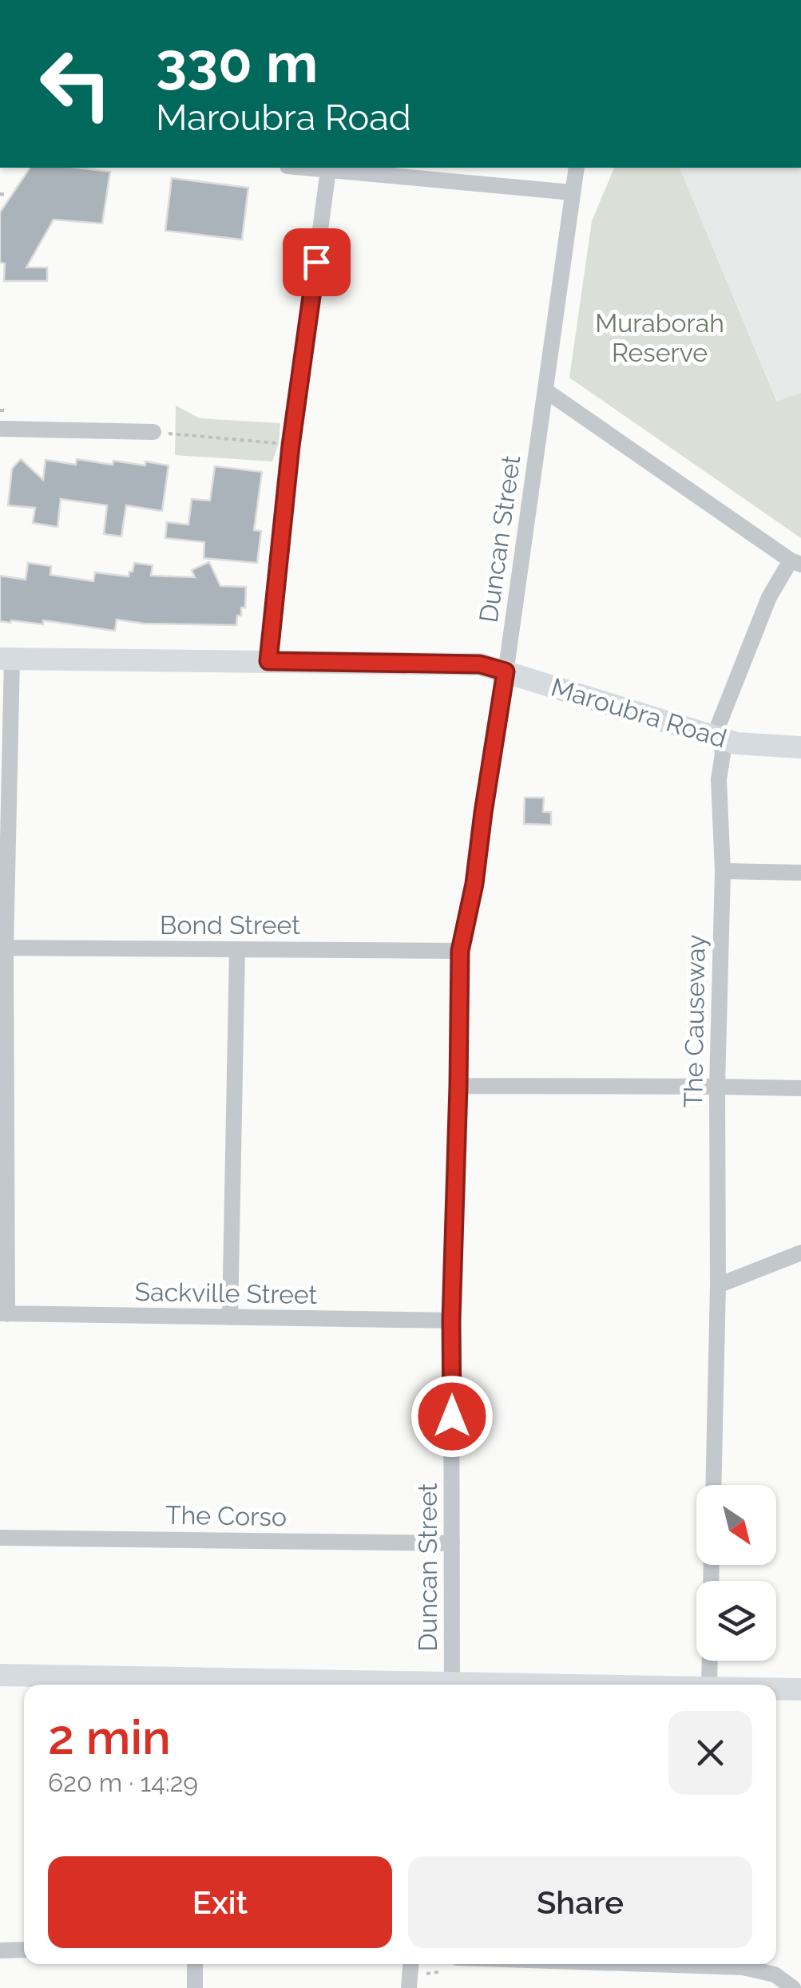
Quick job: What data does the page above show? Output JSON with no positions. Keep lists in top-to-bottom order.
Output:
{
  "streets": {
    "street": [
      "Duncan Street",
      "Maroubra Road",
      "Bond Street",
      "The Causeway",
      "Sackville Street",
      "The Corso"
    ]
  },
  "crossings": [
    ["Duncan Street", "Maroubra Road"],
    ["Duncan Street", "Bond Street"],
    ["Duncan Street", "Sackville Street"],
    ["Duncan Street", "The Corso"],
    ["Maroubra Road", "The Causeway"]
  ],
  "parks": ["Muraborah Reserve"],
  "north": "bottom right",
  "page": {
    "turn": ["330 m", "Maroubra Road"],
    "heading": ["2 min", "620 m · 14:29"],
    "buttons": ["Exit", "Share"]
  }
}
